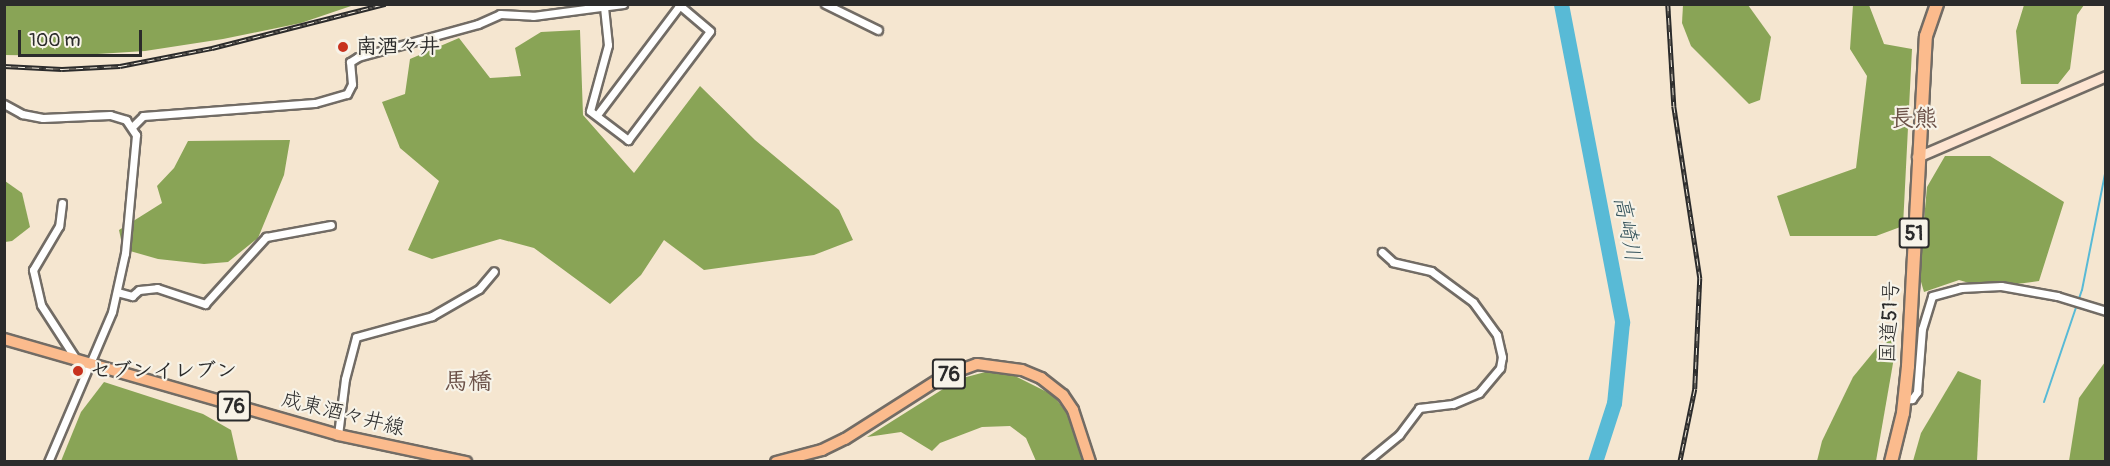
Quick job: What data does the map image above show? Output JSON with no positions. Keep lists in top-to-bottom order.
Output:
{
  "streets": {
    "highway": ["51", "国道51号"],
    "main road": ["76", "成東酒々井線"]
  },
  "districts": ["長熊", "馬橋"],
  "water": ["高崎川"],
  "places": ["南酒々井", "セブンイレブン"],
  "scale_bar": "100 m"
}
